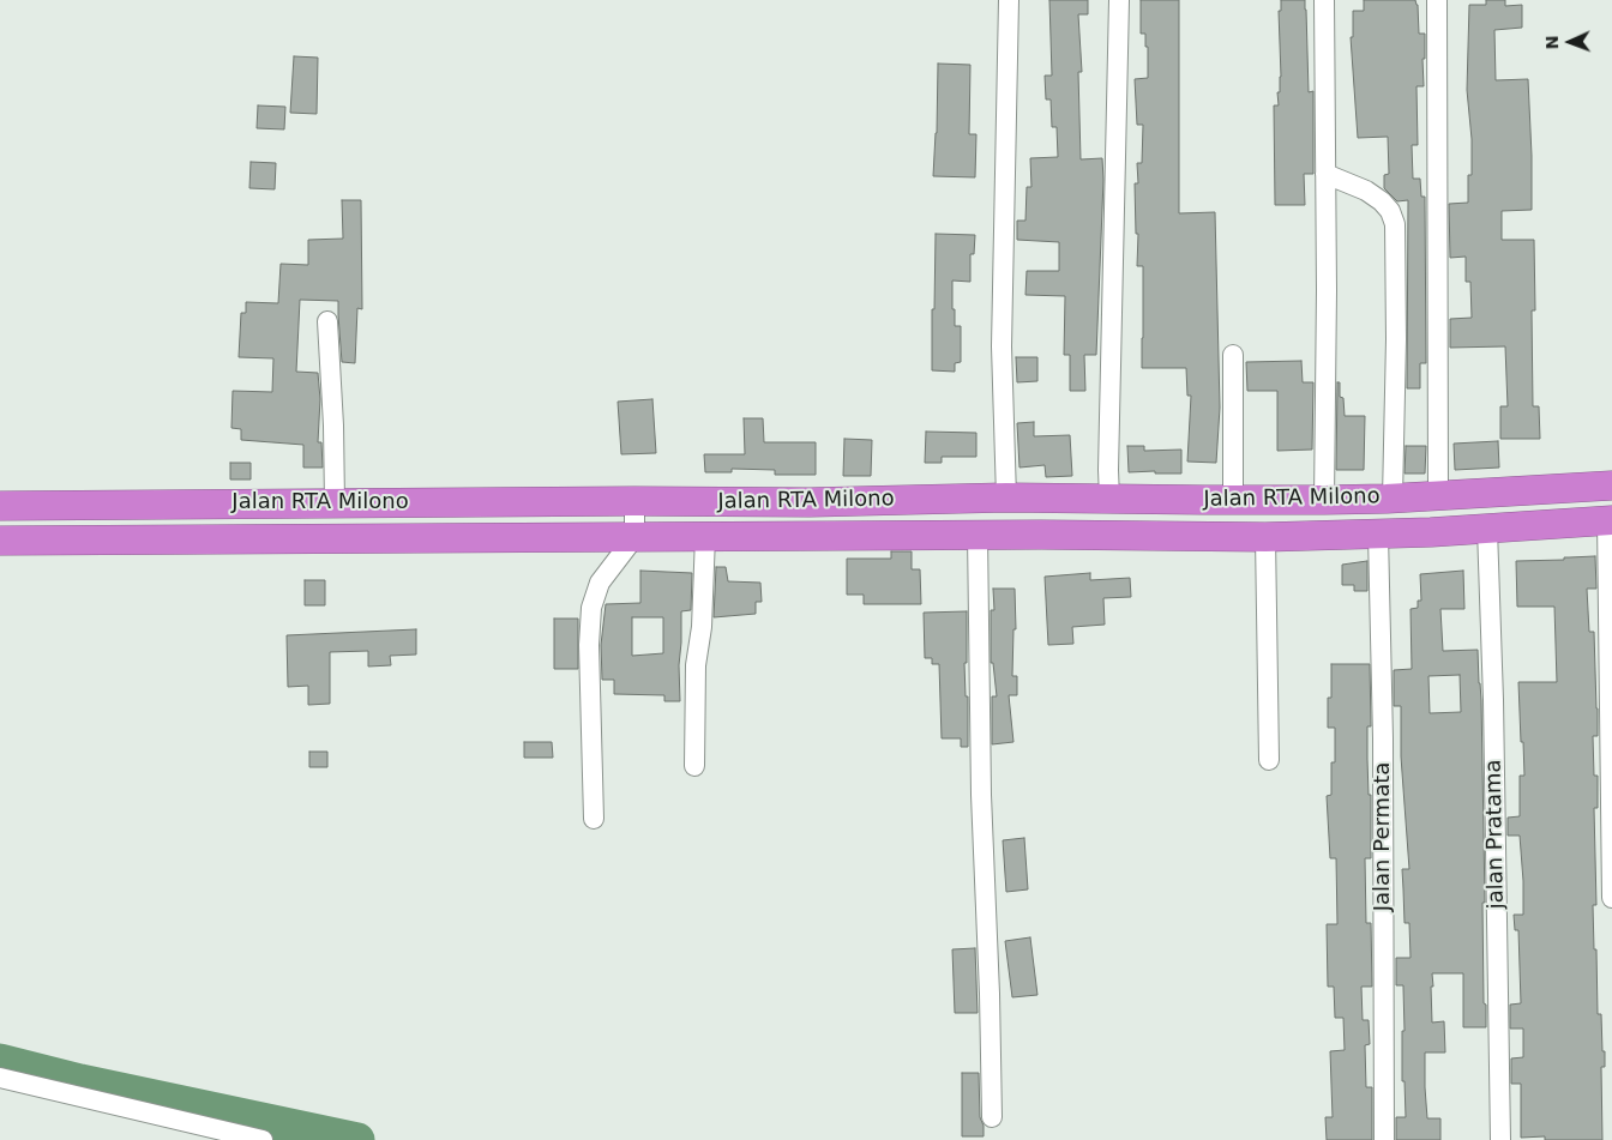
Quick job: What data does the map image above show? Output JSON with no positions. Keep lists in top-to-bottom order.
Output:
{
  "streets": {
    "highway": ["Jalan RTA Milono"],
    "street": ["jalan Pratama", "Jalan Permata"]
  },
  "crossings": [
    ["Jalan RTA Milono", "jalan Pratama"],
    ["Jalan RTA Milono", "Jalan Permata"]
  ],
  "north": "left"
}
